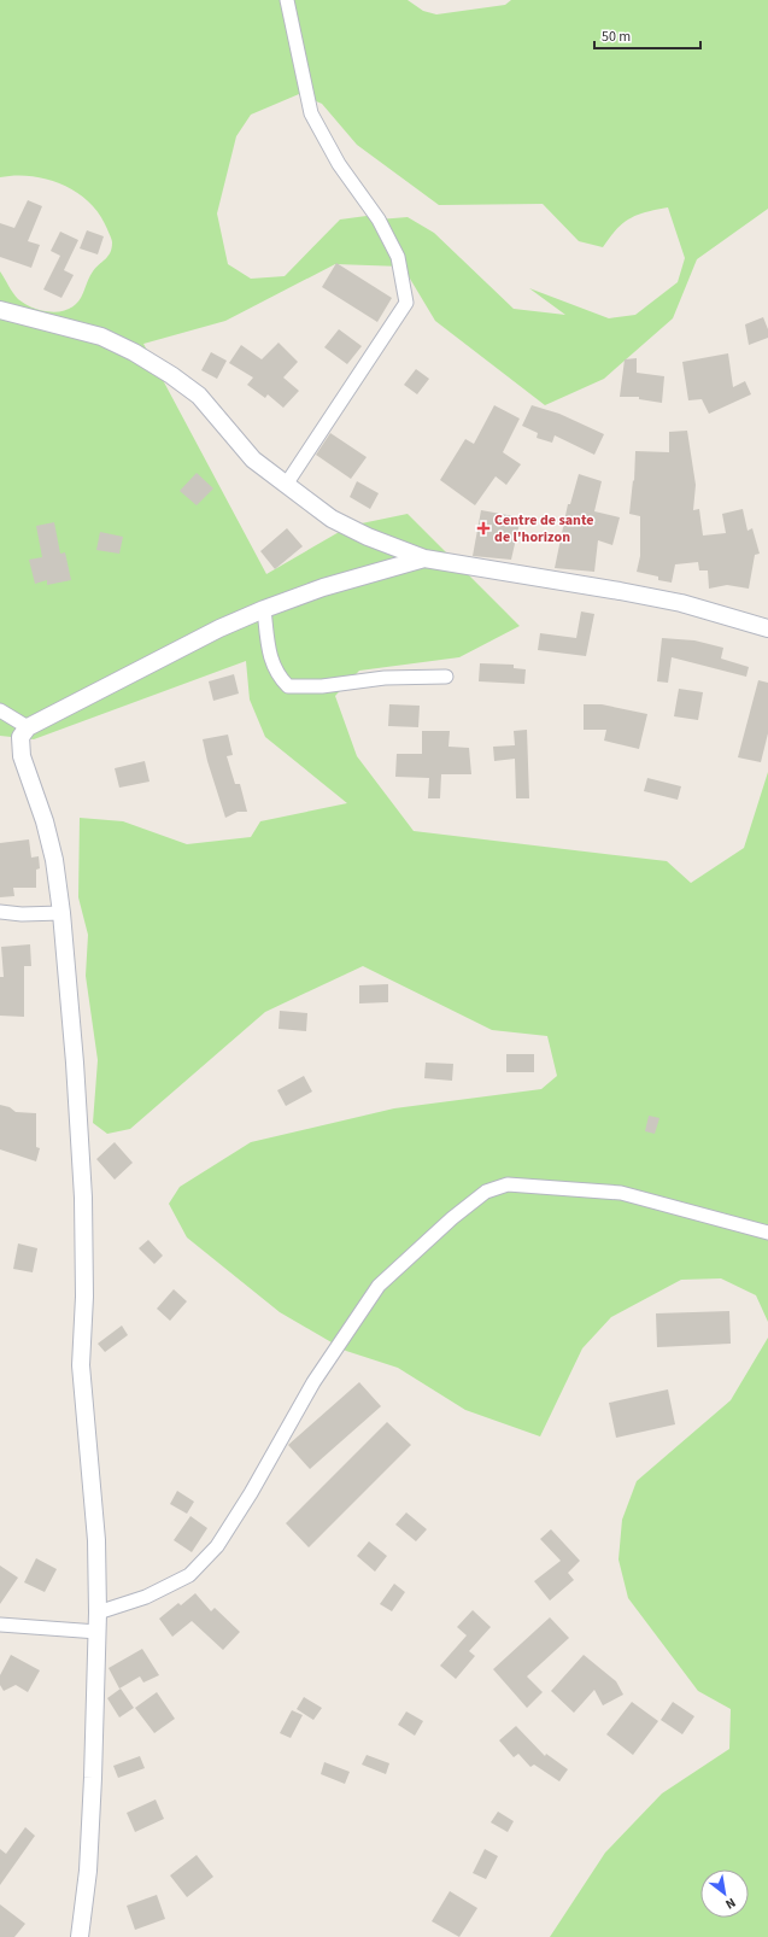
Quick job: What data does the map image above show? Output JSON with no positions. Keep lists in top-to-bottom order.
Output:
{
  "places": {
    "health": ["Centre de sante de l'horizon"]
  },
  "scale_bar": "50 m",
  "north": "bottom right"
}
